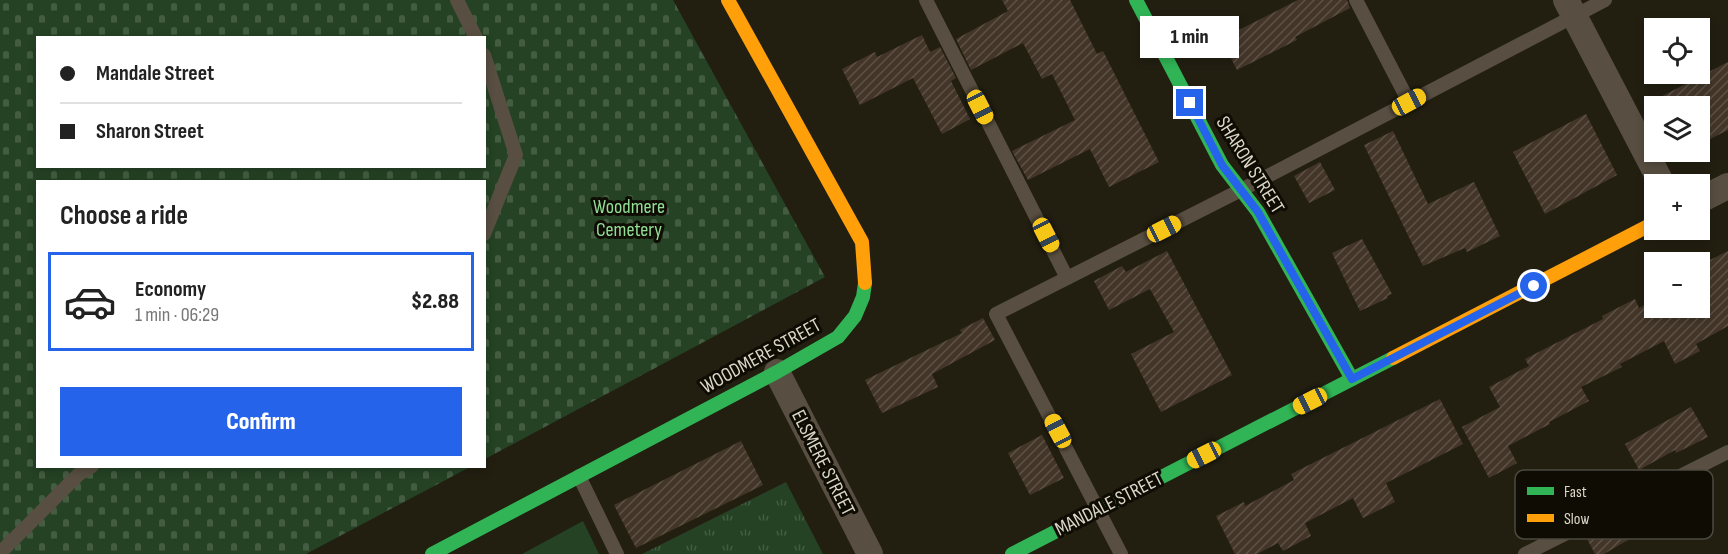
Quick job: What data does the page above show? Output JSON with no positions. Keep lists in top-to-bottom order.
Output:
{
  "streets": {
    "street": [
      "SHARON STREET",
      "WOODMERE STREET",
      "ELSMERE STREET",
      "MANDALE STREET"
    ]
  },
  "crossings": [
    ["SHARON STREET", "MANDALE STREET"],
    ["WOODMERE STREET", "ELSMERE STREET"]
  ],
  "parks": ["Woodmere Cemetery"],
  "legend": ["Fast", "Slow"],
  "page": {
    "bubble": "1 min",
    "map_buttons": ["+", "−"],
    "banner": ["Mandale Street", "Sharon Street"],
    "heading": "Choose a ride",
    "list": [
      {
        "name": "Economy",
        "note": "1 min · 06:29",
        "value": "$2.88"
      }
    ],
    "buttons": "Confirm"
  }
}
